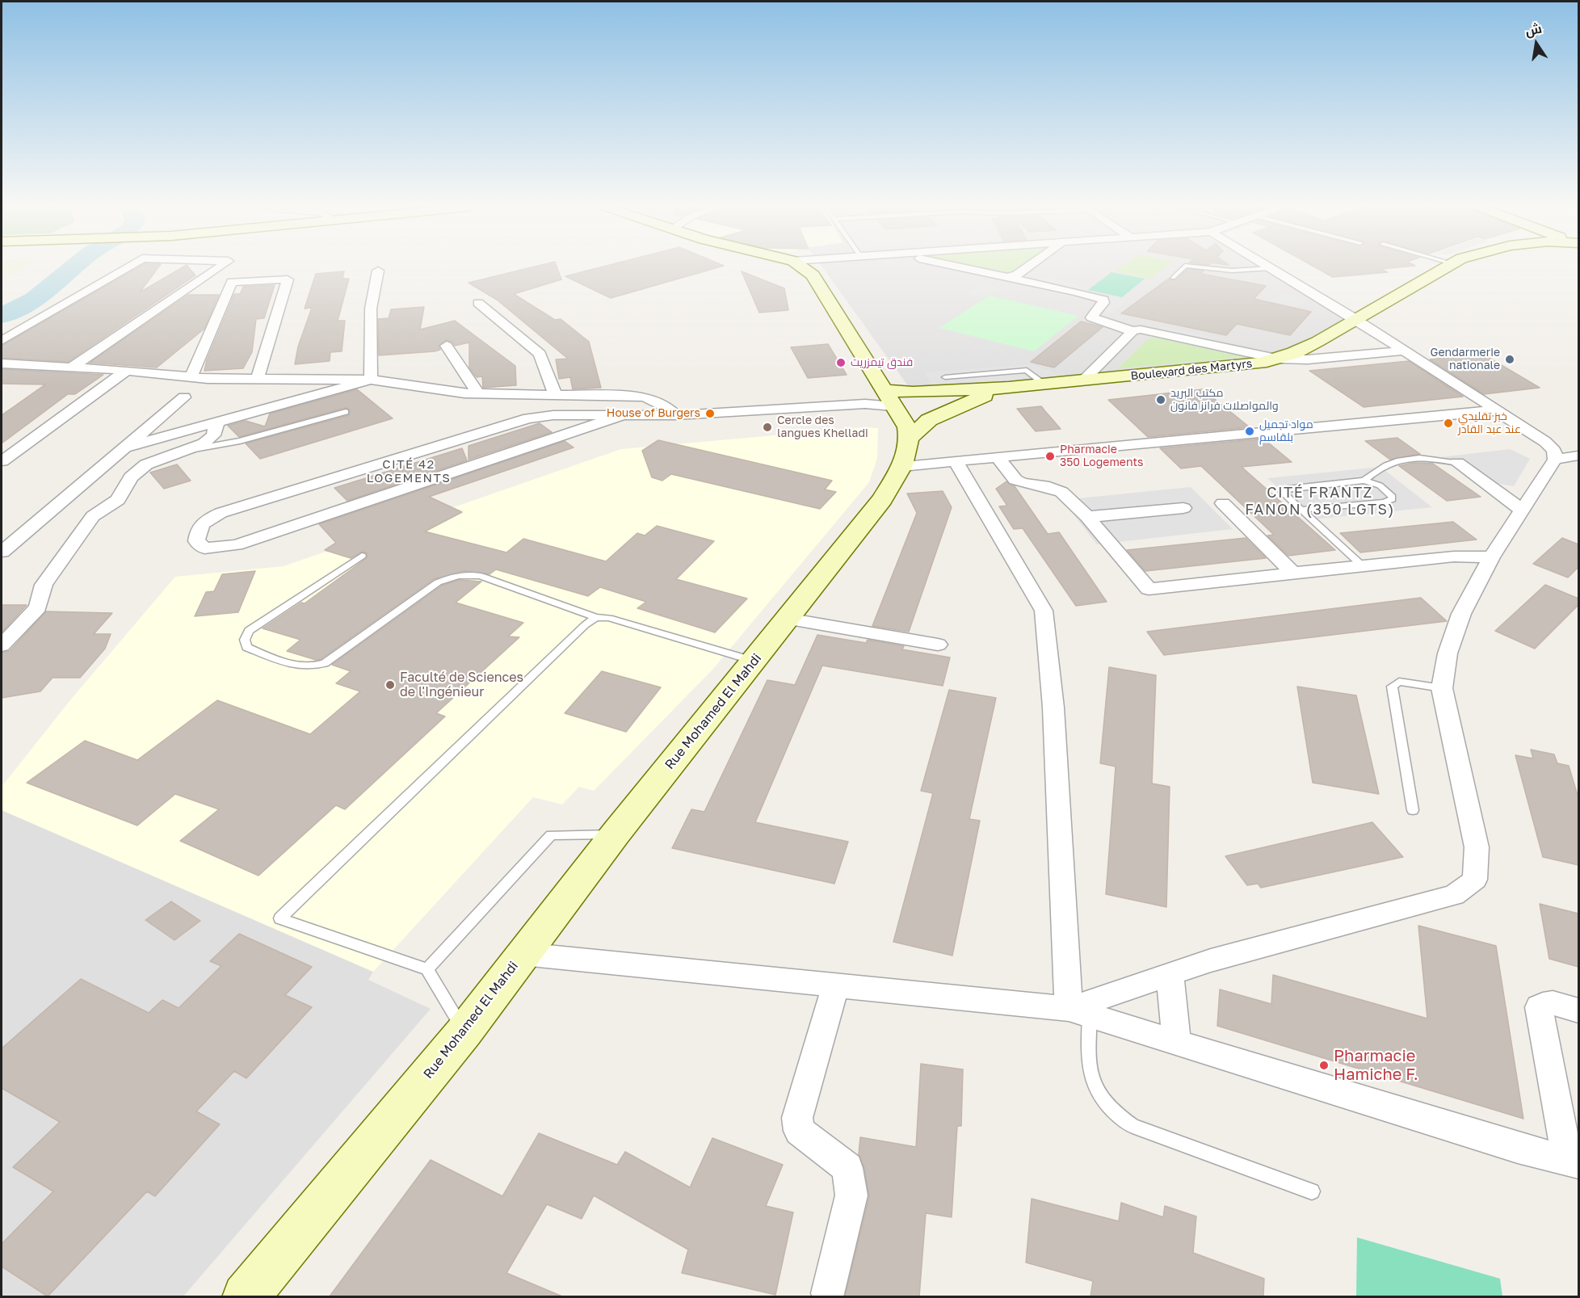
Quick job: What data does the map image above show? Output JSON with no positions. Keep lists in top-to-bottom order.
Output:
{
  "streets": {
    "street": ["Boulevard des Martyrs", "Rue Mohamed El Mahdi"]
  },
  "districts": ["CITÉ 42 LOGEMENTS", "CITÉ FRANTZ FANON (350 LGTS)"],
  "places": [
    "Gendarmerie nationale",
    "فندق تيمزريت",
    "مكتب البريد والمواصلات فرانز فانون",
    "House of Burgers",
    "خبز تقليدي عند عبد القادر",
    "Cercle des langues Khelladi",
    "مواد تجميل بلقاسم",
    "Pharmacie 350 Logements",
    "Faculté de Sciences de l'Ingénieur",
    "Pharmacie Hamiche F."
  ],
  "north": "top"
}
